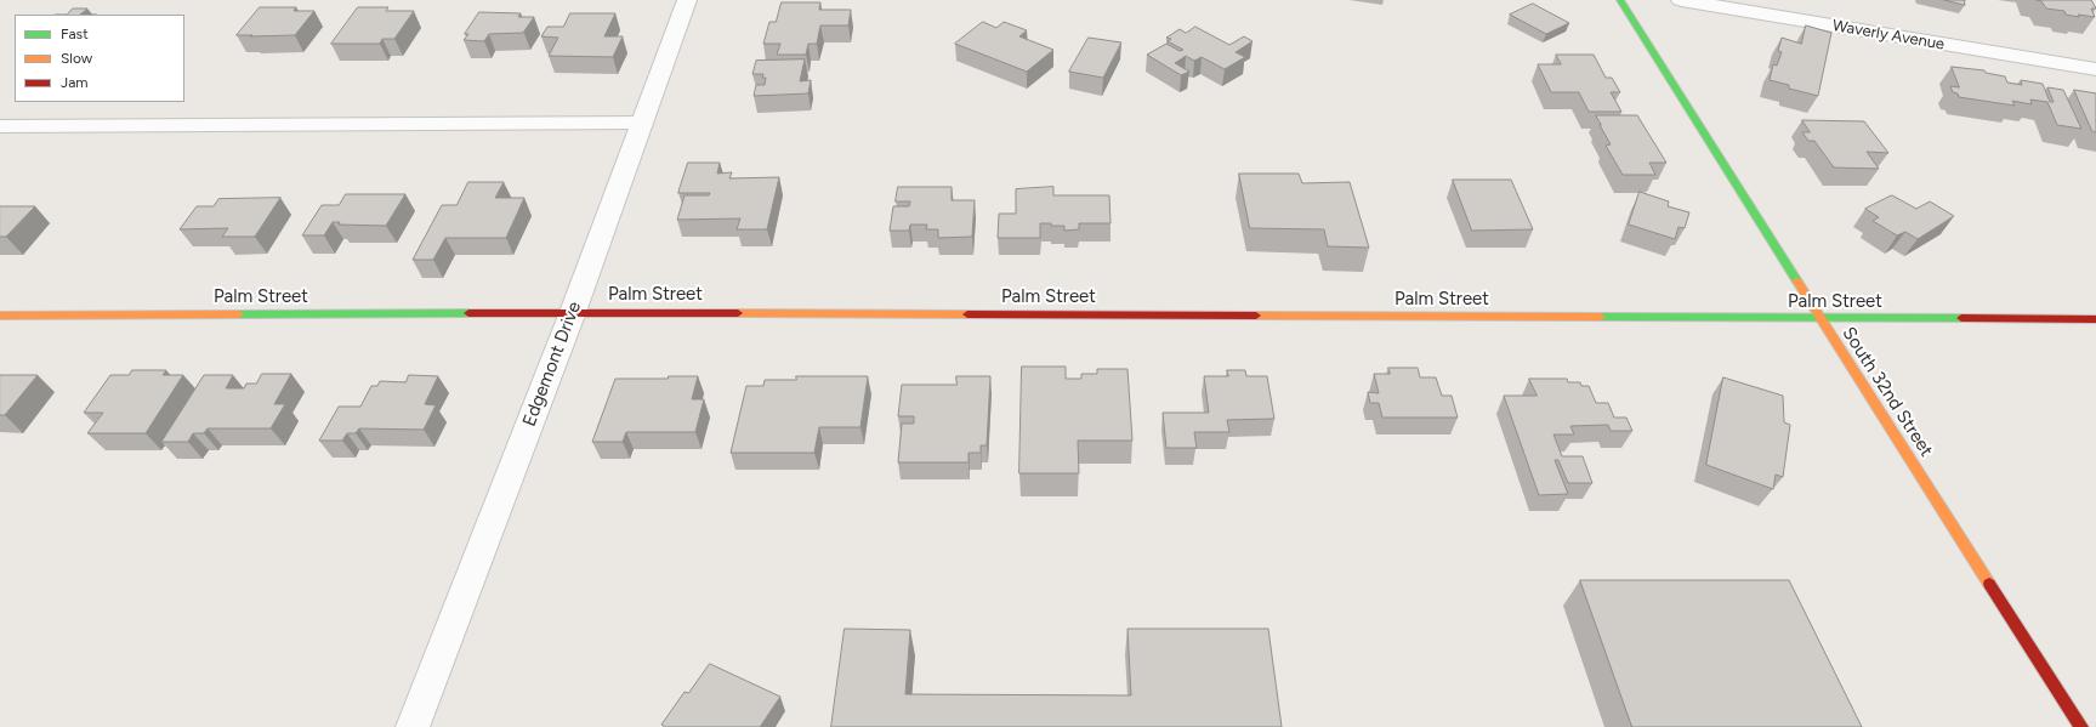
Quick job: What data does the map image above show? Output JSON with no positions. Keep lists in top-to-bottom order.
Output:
{
  "streets": {
    "street": [
      "Waverly Avenue",
      "Palm Street",
      "Edgemont Drive",
      "South 32nd Street"
    ]
  },
  "crossings": [
    ["Palm Street", "Edgemont Drive"],
    ["Palm Street", "South 32nd Street"]
  ],
  "legend": ["Fast", "Slow", "Jam"]
}
